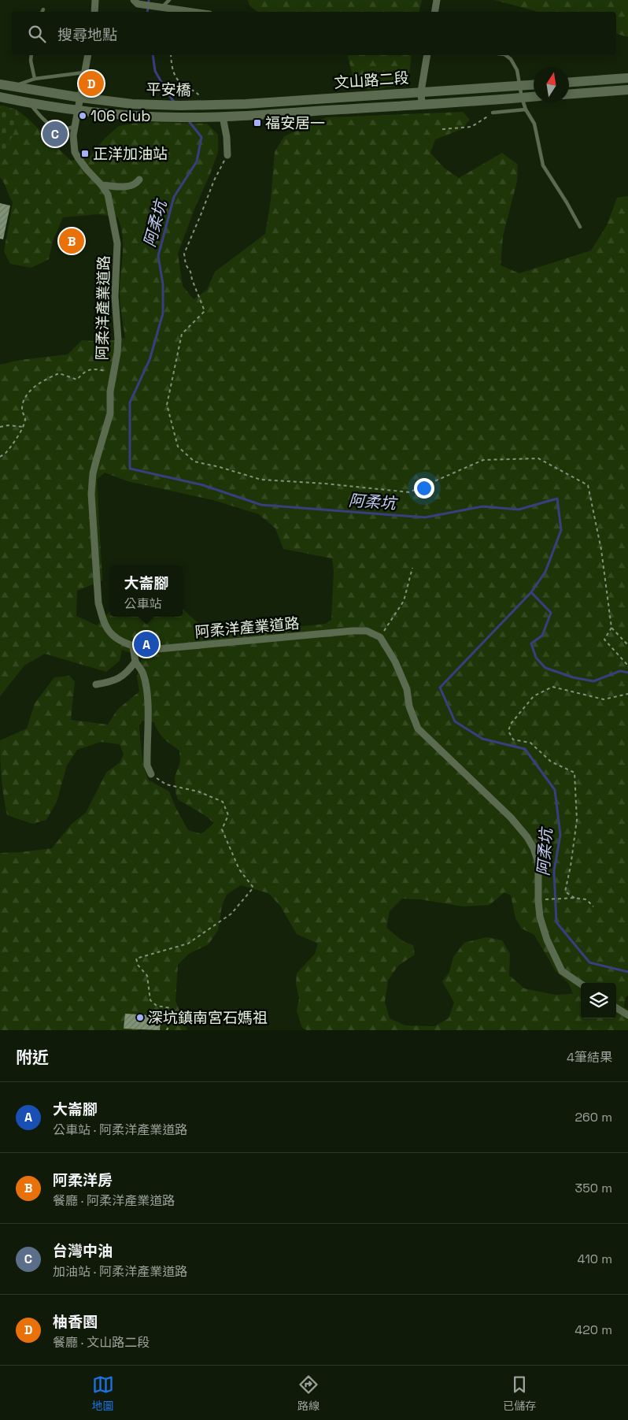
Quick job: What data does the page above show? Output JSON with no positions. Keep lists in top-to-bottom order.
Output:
{
  "streets": {
    "main road": ["文山路二段", "平安橋"],
    "street": ["阿柔洋產業道路"]
  },
  "crossings": [
    ["文山路二段", "平安橋"],
    ["平安橋", "阿柔洋產業道路"]
  ],
  "water": ["阿柔坑"],
  "places": {
    "other": ["106 club", "深坑鎮南宮石媽祖"],
    "transit": ["福安居一", "正洋加油站"]
  },
  "north": "top",
  "page": {
    "search": "搜尋地點",
    "pins": [
      "D",
      "C",
      "B",
      "A"
    ],
    "popup": ["大崙腳", "公車站"],
    "heading": ["附近", "4筆結果"],
    "list": [
      {
        "mark": "A",
        "name": "大崙腳",
        "note": "公車站 · 阿柔洋產業道路",
        "value": "260 m"
      },
      {
        "mark": "B",
        "name": "阿柔洋房",
        "note": "餐廳 · 阿柔洋產業道路",
        "value": "350 m"
      },
      {
        "mark": "C",
        "name": "台灣中油",
        "note": "加油站 · 阿柔洋產業道路",
        "value": "410 m"
      },
      {
        "mark": "D",
        "name": "柚香園",
        "note": "餐廳 · 文山路二段",
        "value": "420 m"
      }
    ],
    "nav": ["地圖", "路線", "已儲存"]
  }
}
